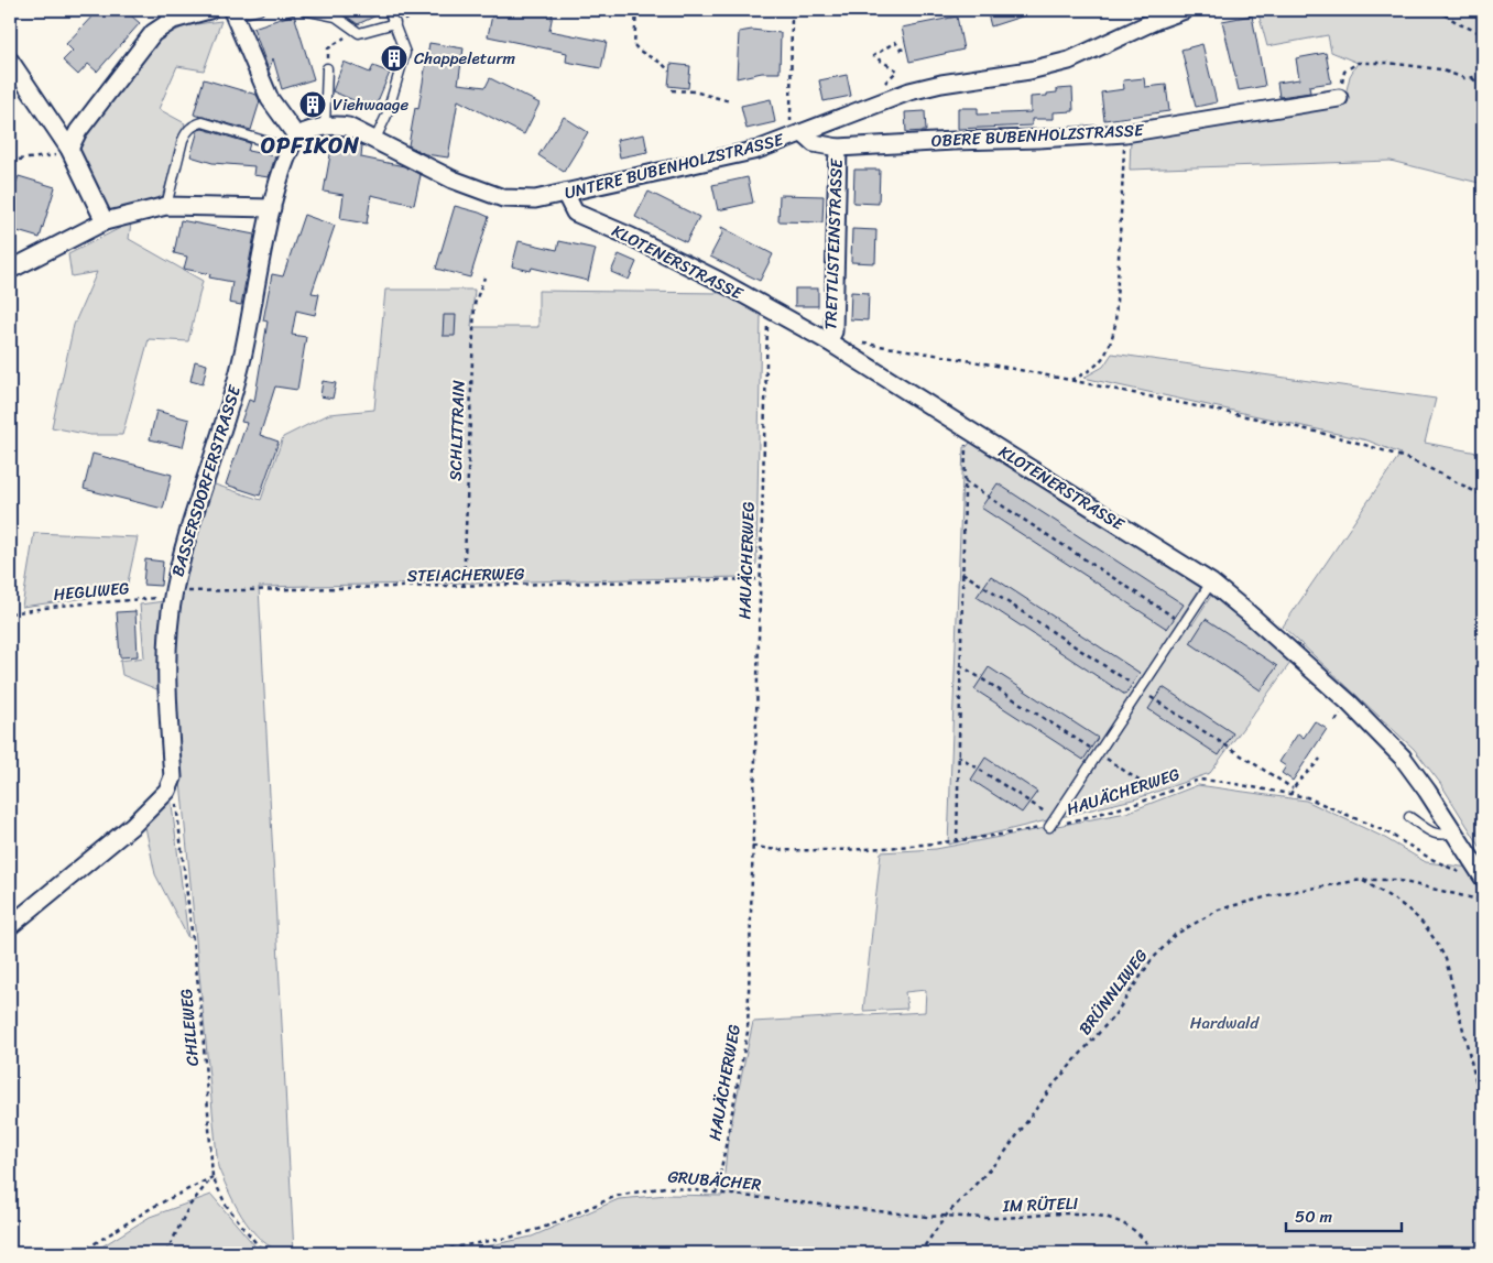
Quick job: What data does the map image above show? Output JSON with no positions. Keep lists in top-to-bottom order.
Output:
{
  "streets": {
    "street": [
      "OBERE BUBENHOLZSTRASSE",
      "UNTERE BUBENHOLZSTRASSE",
      "TRETTLISTEINSTRASSE",
      "KLOTENERSTRASSE",
      "BASSERSDORFERSTRASSE"
    ],
    "path": [
      "SCHLITTRAIN",
      "HAUÄCHERWEG",
      "STEIACHERWEG",
      "HEGLIWEG",
      "BRÜNNLIWEG",
      "CHILEWEG",
      "GRUBÄCHER",
      "IM RÜTELI"
    ]
  },
  "crossings": [
    ["OBERE BUBENHOLZSTRASSE", "UNTERE BUBENHOLZSTRASSE"],
    ["OBERE BUBENHOLZSTRASSE", "TRETTLISTEINSTRASSE"],
    ["UNTERE BUBENHOLZSTRASSE", "KLOTENERSTRASSE"],
    ["TRETTLISTEINSTRASSE", "KLOTENERSTRASSE"],
    ["KLOTENERSTRASSE", "HAUÄCHERWEG"],
    ["SCHLITTRAIN", "STEIACHERWEG"],
    ["BASSERSDORFERSTRASSE", "STEIACHERWEG"],
    ["BASSERSDORFERSTRASSE", "HEGLIWEG"],
    ["BASSERSDORFERSTRASSE", "CHILEWEG"],
    ["HAUÄCHERWEG", "STEIACHERWEG"],
    ["HAUÄCHERWEG", "GRUBÄCHER"],
    ["STEIACHERWEG", "HEGLIWEG"],
    ["BRÜNNLIWEG", "GRUBÄCHER"],
    ["BRÜNNLIWEG", "IM RÜTELI"],
    ["GRUBÄCHER", "IM RÜTELI"]
  ],
  "districts": ["OPFIKON"],
  "parks": ["Hardwald"],
  "places": {
    "building": ["Chappeleturm", "Viehwaage"]
  },
  "scale_bar": "50 m"
}
